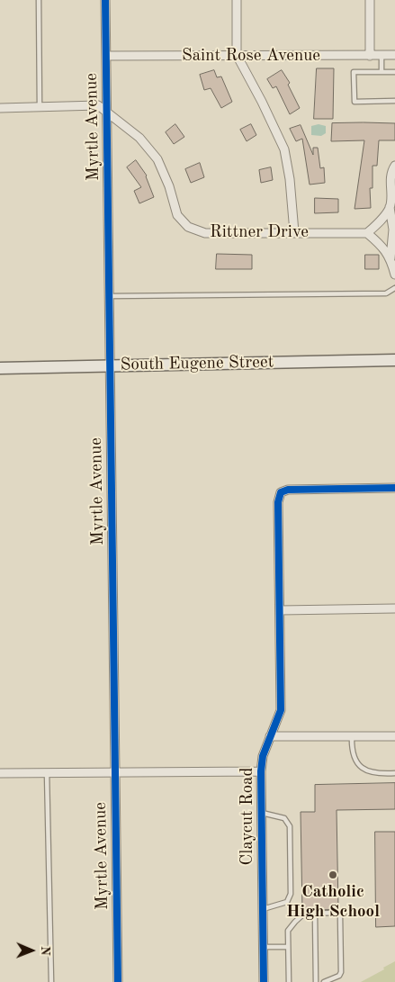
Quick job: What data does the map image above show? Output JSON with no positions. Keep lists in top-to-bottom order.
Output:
{
  "streets": {
    "street": [
      "Saint Rose Avenue",
      "Myrtle Avenue",
      "Rittner Drive",
      "South Eugene Street",
      "Claycut Road"
    ]
  },
  "crossings": [
    ["Saint Rose Avenue", "Myrtle Avenue"],
    ["Myrtle Avenue", "Rittner Drive"],
    ["Myrtle Avenue", "South Eugene Street"]
  ],
  "places": ["Catholic High School"],
  "north": "right"
}
